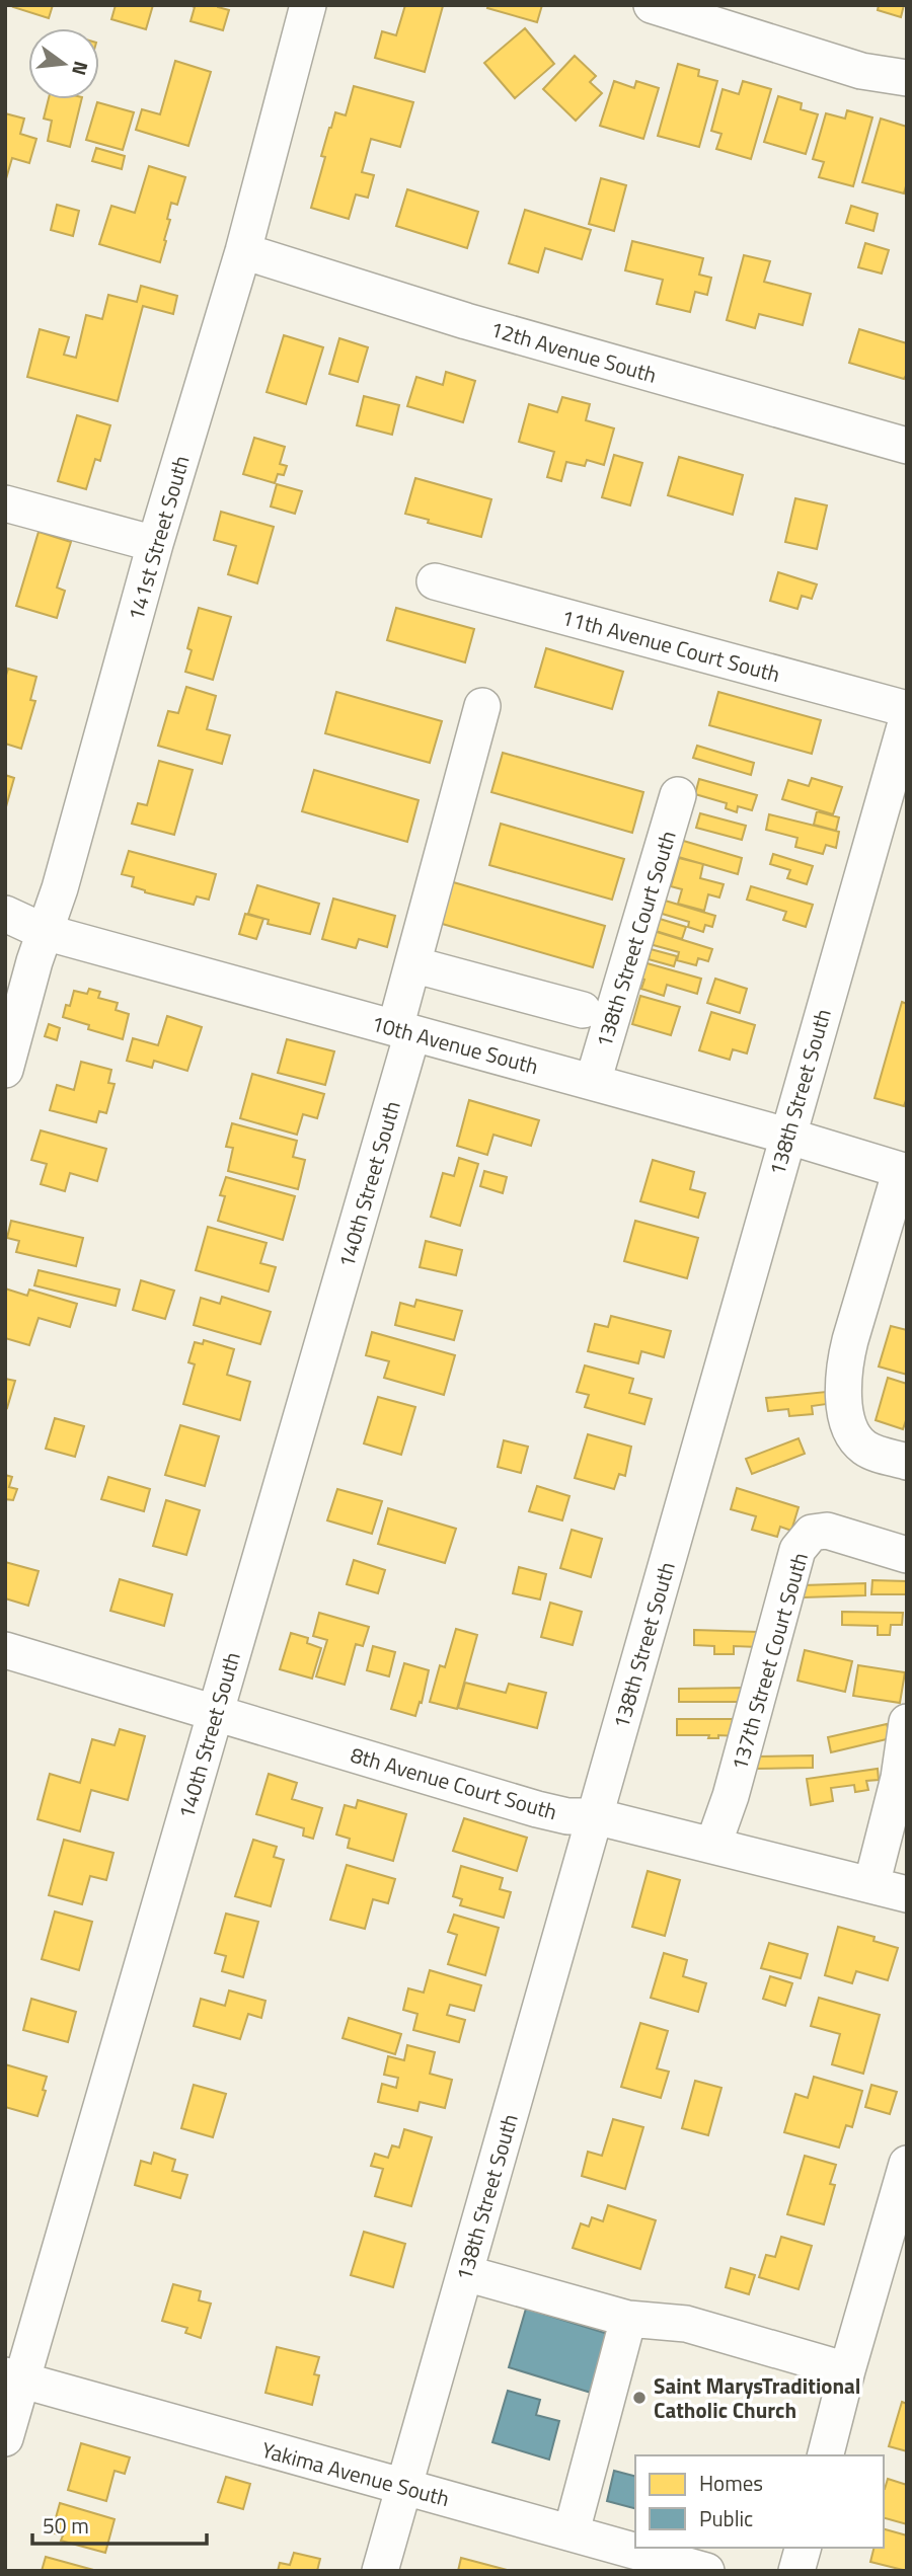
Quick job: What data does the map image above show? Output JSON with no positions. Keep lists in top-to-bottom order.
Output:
{
  "streets": {
    "street": [
      "12th Avenue South",
      "141st Street South",
      "11th Avenue Court South",
      "138th Street Court South",
      "10th Avenue South",
      "138th Street South",
      "140th Street South",
      "137th Street Court South",
      "8th Avenue Court South",
      "Yakima Avenue South"
    ]
  },
  "crossings": [
    ["12th Avenue South", "141st Street South"],
    ["141st Street South", "10th Avenue South"],
    ["138th Street Court South", "10th Avenue South"],
    ["10th Avenue South", "138th Street South"],
    ["10th Avenue South", "140th Street South"],
    ["138th Street South", "8th Avenue Court South"],
    ["138th Street South", "Yakima Avenue South"],
    ["140th Street South", "8th Avenue Court South"],
    ["140th Street South", "Yakima Avenue South"],
    ["137th Street Court South", "8th Avenue Court South"]
  ],
  "places": ["Saint MarysTraditional Catholic Church"],
  "legend": ["Homes", "Public"],
  "scale_bar": "50 m",
  "north": "right"
}
